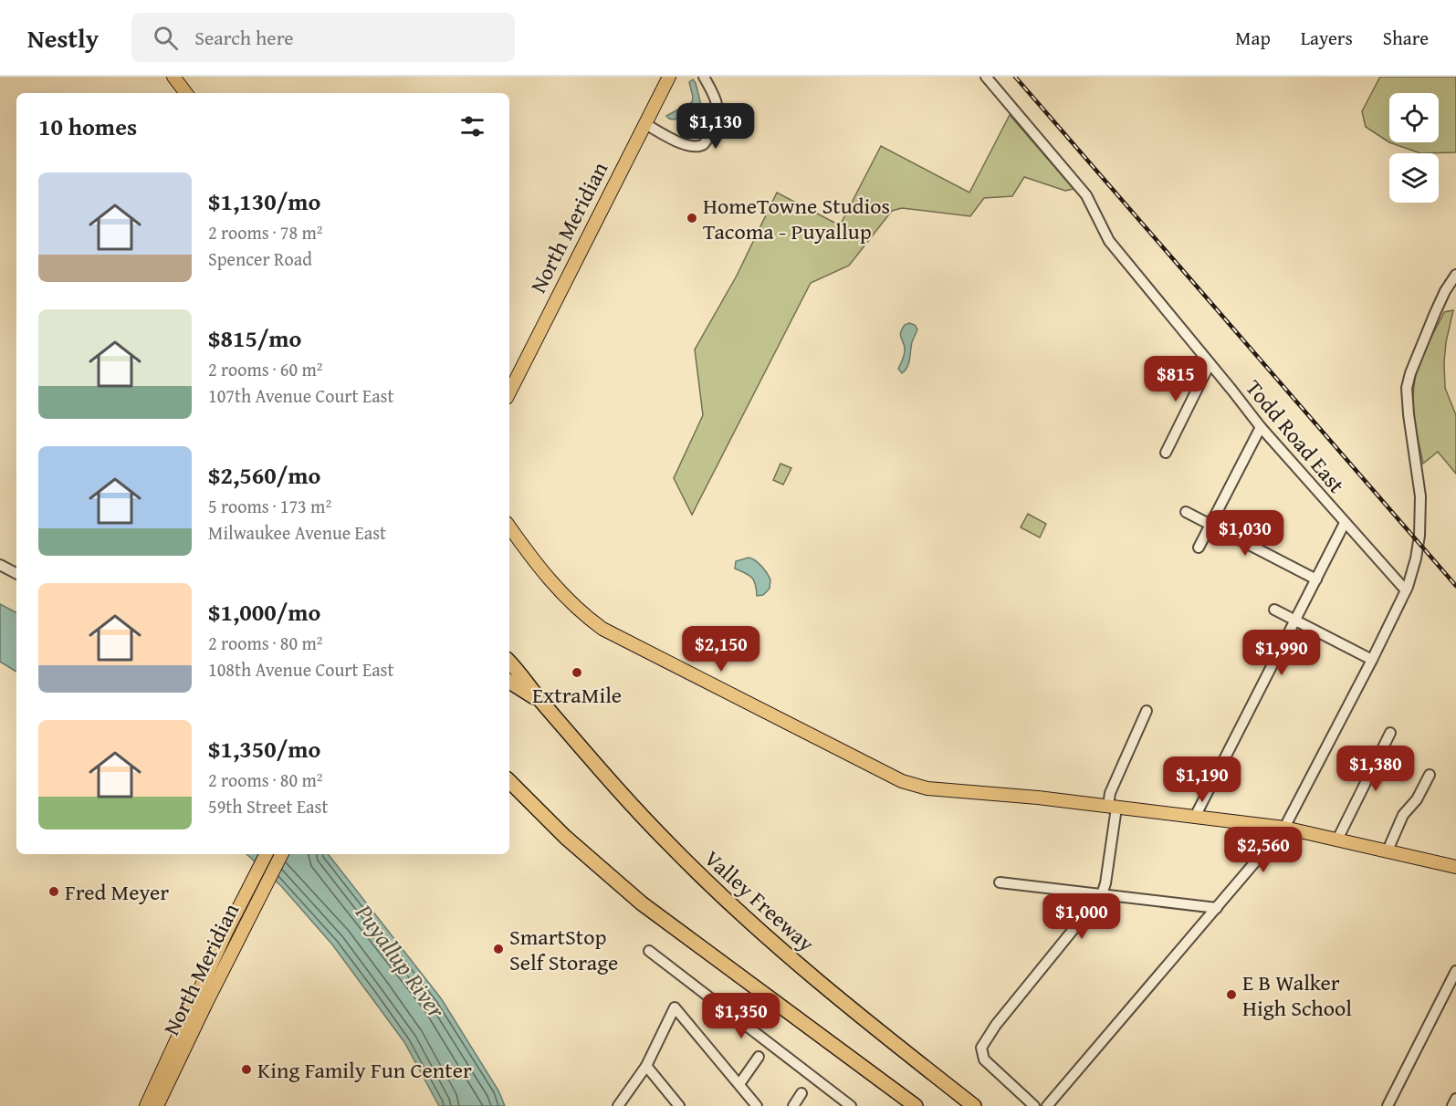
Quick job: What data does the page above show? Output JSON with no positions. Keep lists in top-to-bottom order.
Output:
{
  "streets": {
    "highway": ["Valley Freeway"],
    "main road": ["North Meridian"],
    "street": ["Todd Road East"]
  },
  "water": ["Puyallup River"],
  "places": [
    "HomeTowne Studios Tacoma - Puyallup",
    "ExtraMile",
    "Fred Meyer",
    "SmartStop Self Storage",
    "E B Walker High School",
    "King Family Fun Center"
  ],
  "page": {
    "header": "Nestly",
    "search": "Search here",
    "nav": ["Map", "Layers", "Share"],
    "heading": "10 homes",
    "price": [
      "$1,130",
      "$815",
      "$1,030",
      "$2,150",
      "$1,990",
      "$1,380",
      "$1,190",
      "$2,560",
      "$1,000",
      "$1,350"
    ],
    "list": [
      {
        "name": "$1,130/mo",
        "note": "2 rooms · 78 m² · Spencer Road"
      },
      {
        "name": "$815/mo",
        "note": "2 rooms · 60 m² · 107th Avenue Court East"
      },
      {
        "name": "$2,560/mo",
        "note": "5 rooms · 173 m² · Milwaukee Avenue East"
      },
      {
        "name": "$1,000/mo",
        "note": "2 rooms · 80 m² · 108th Avenue Court East"
      },
      {
        "name": "$1,350/mo",
        "note": "2 rooms · 80 m² · 59th Street East"
      }
    ]
  }
}
